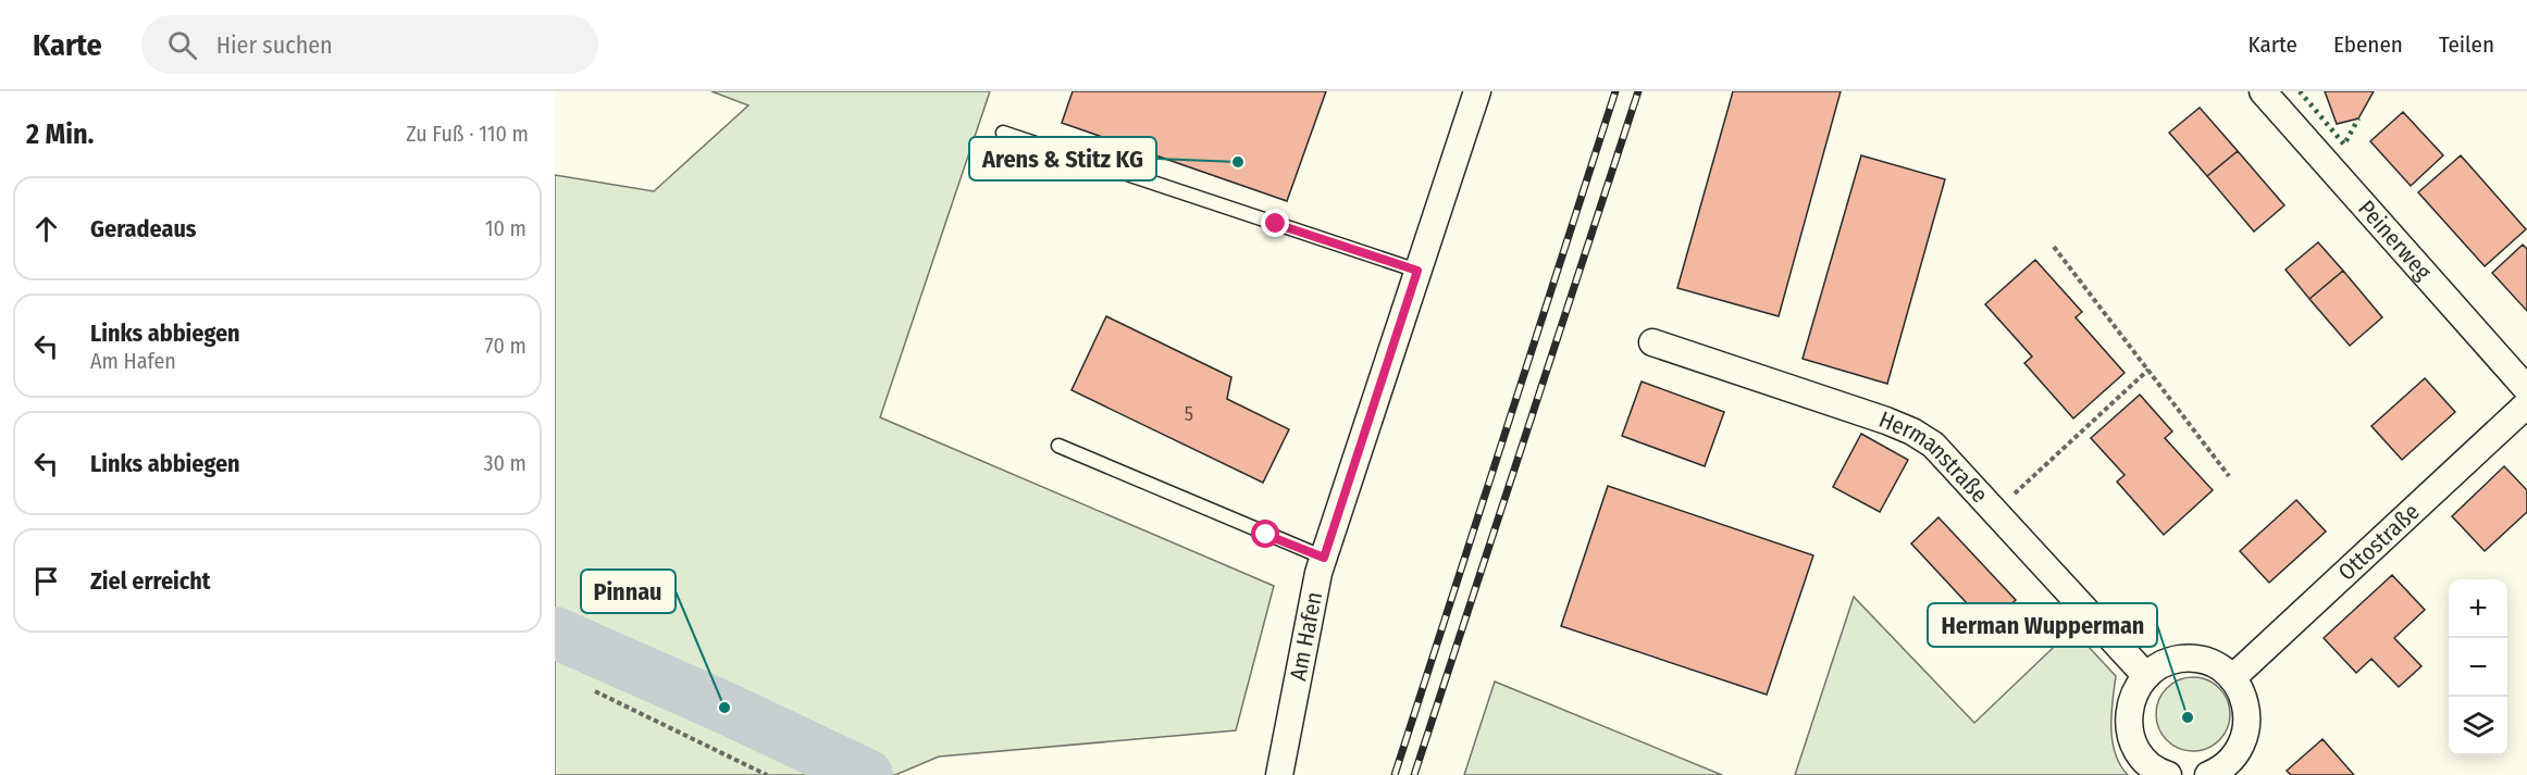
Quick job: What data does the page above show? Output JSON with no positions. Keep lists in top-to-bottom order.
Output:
{
  "streets": {
    "street": [
      "Peinerweg",
      "Hermanstraße",
      "Ottostraße",
      "Am Hafen"
    ]
  },
  "places": ["Arens & Stitz KG", "Pinnau", "Herman Wupperman"],
  "house_numbers": ["5"],
  "page": {
    "header": "Karte",
    "search": "Hier suchen",
    "nav": ["Karte", "Ebenen", "Teilen"],
    "heading": ["2 Min.", "Zu Fuß · 110 m"],
    "list": [
      ["Geradeaus", "10 m"],
      ["Links abbiegen", "Am Hafen", "70 m"],
      ["Links abbiegen", "30 m"],
      "Ziel erreicht"
    ],
    "map_buttons": ["+", "−"]
  }
}
